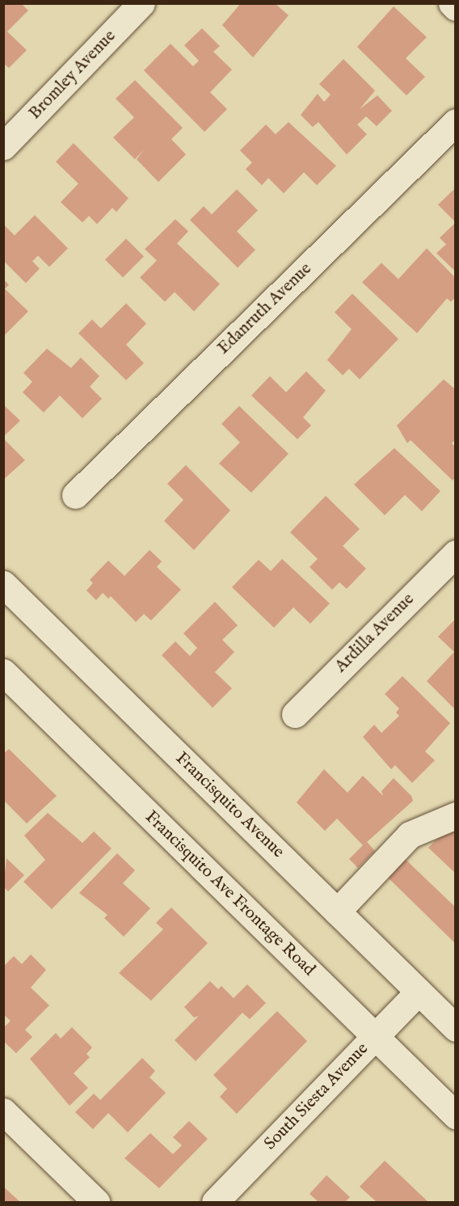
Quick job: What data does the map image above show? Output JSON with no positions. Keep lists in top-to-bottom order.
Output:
{
  "streets": {
    "street": [
      "Bromley Avenue",
      "Edanruth Avenue",
      "Ardilla Avenue",
      "Francisquito Avenue",
      "Francisquito Ave Frontage Road",
      "South Siesta Avenue"
    ]
  },
  "crossings": [
    ["Francisquito Avenue", "South Siesta Avenue"],
    ["Francisquito Ave Frontage Road", "South Siesta Avenue"]
  ]
}
